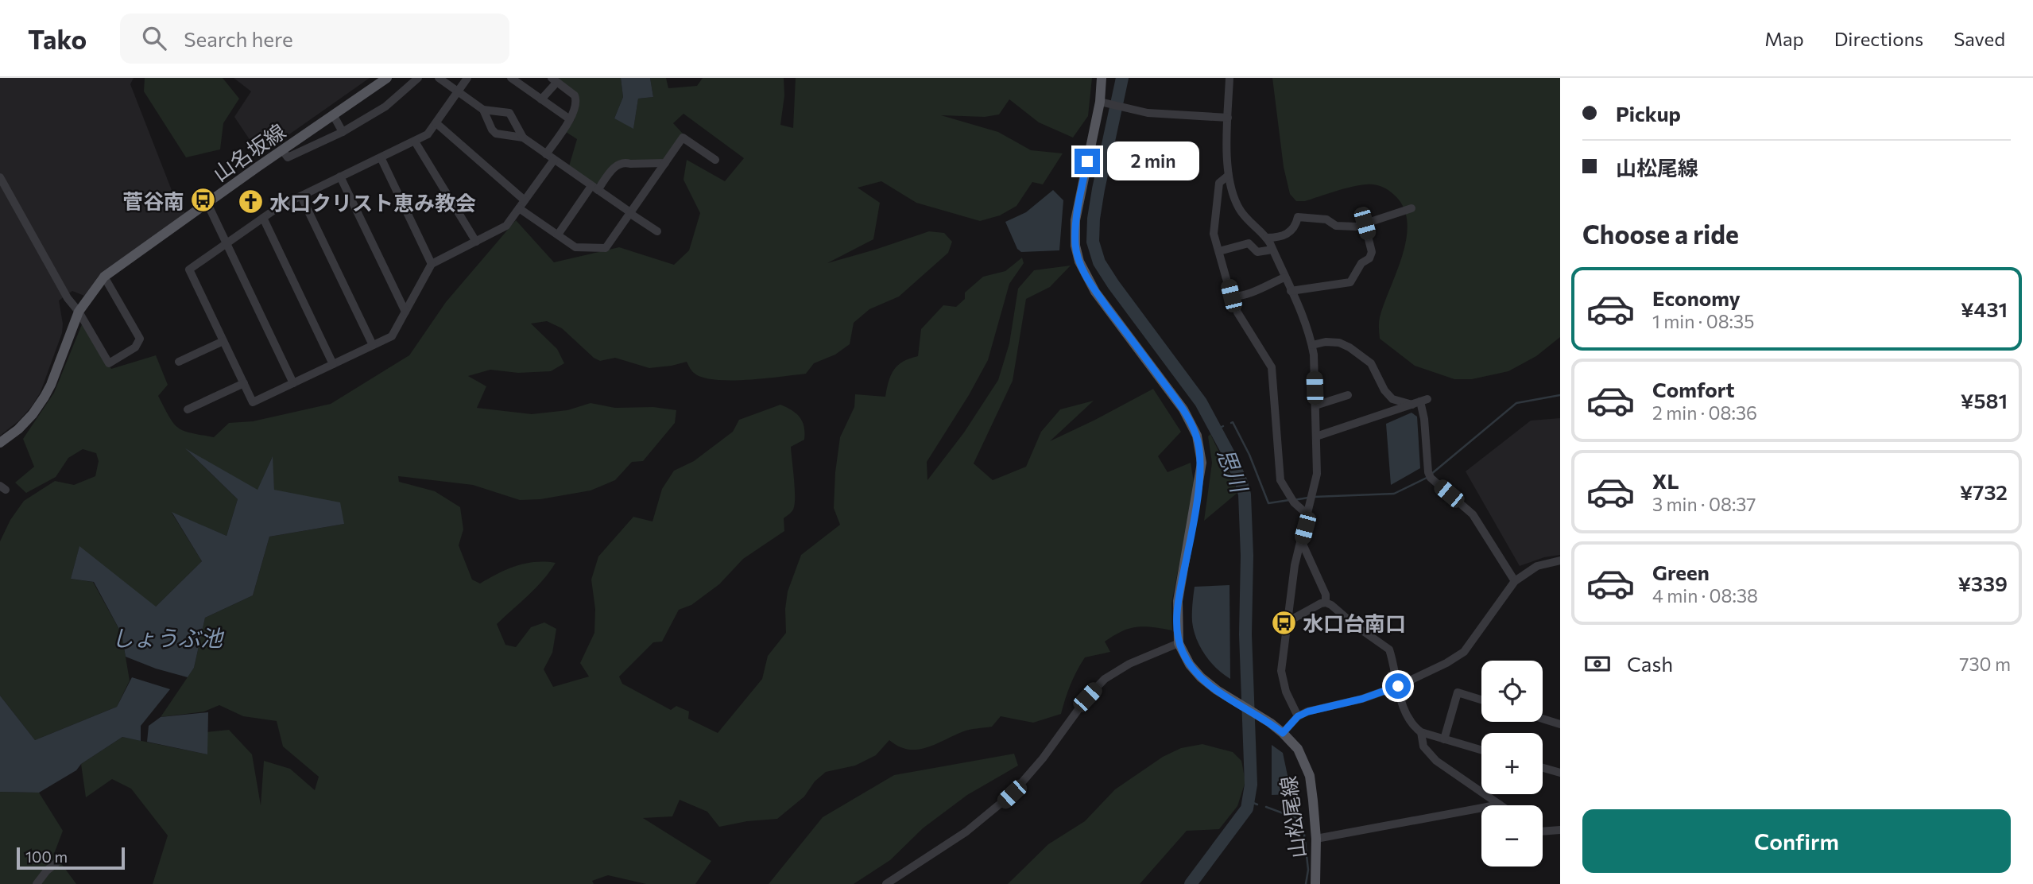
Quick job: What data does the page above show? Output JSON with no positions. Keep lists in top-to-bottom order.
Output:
{
  "streets": {
    "main road": ["山名坂線", "山松尾線"]
  },
  "water": ["思川", "しょうぶ池"],
  "places": {
    "bus stop": ["菅谷南", "水口台南口"],
    "church": ["水口クリスト恵み教会"]
  },
  "scale_bar": "100 m",
  "page": {
    "header": "Tako",
    "search": "Search here",
    "nav": ["Map", "Directions", "Saved"],
    "banner": ["Pickup", "山松尾線"],
    "bubble": "2 min",
    "heading": "Choose a ride",
    "list": [
      {
        "name": "Economy",
        "note": "1 min · 08:35",
        "value": "¥431"
      },
      {
        "name": "Comfort",
        "note": "2 min · 08:36",
        "value": "¥581"
      },
      {
        "name": "XL",
        "note": "3 min · 08:37",
        "value": "¥732"
      },
      {
        "name": "Green",
        "note": "4 min · 08:38",
        "value": "¥339"
      }
    ],
    "pay": ["Cash", "730 m"],
    "map_buttons": ["+", "−"],
    "buttons": "Confirm",
    "scale": "100 m"
  }
}
